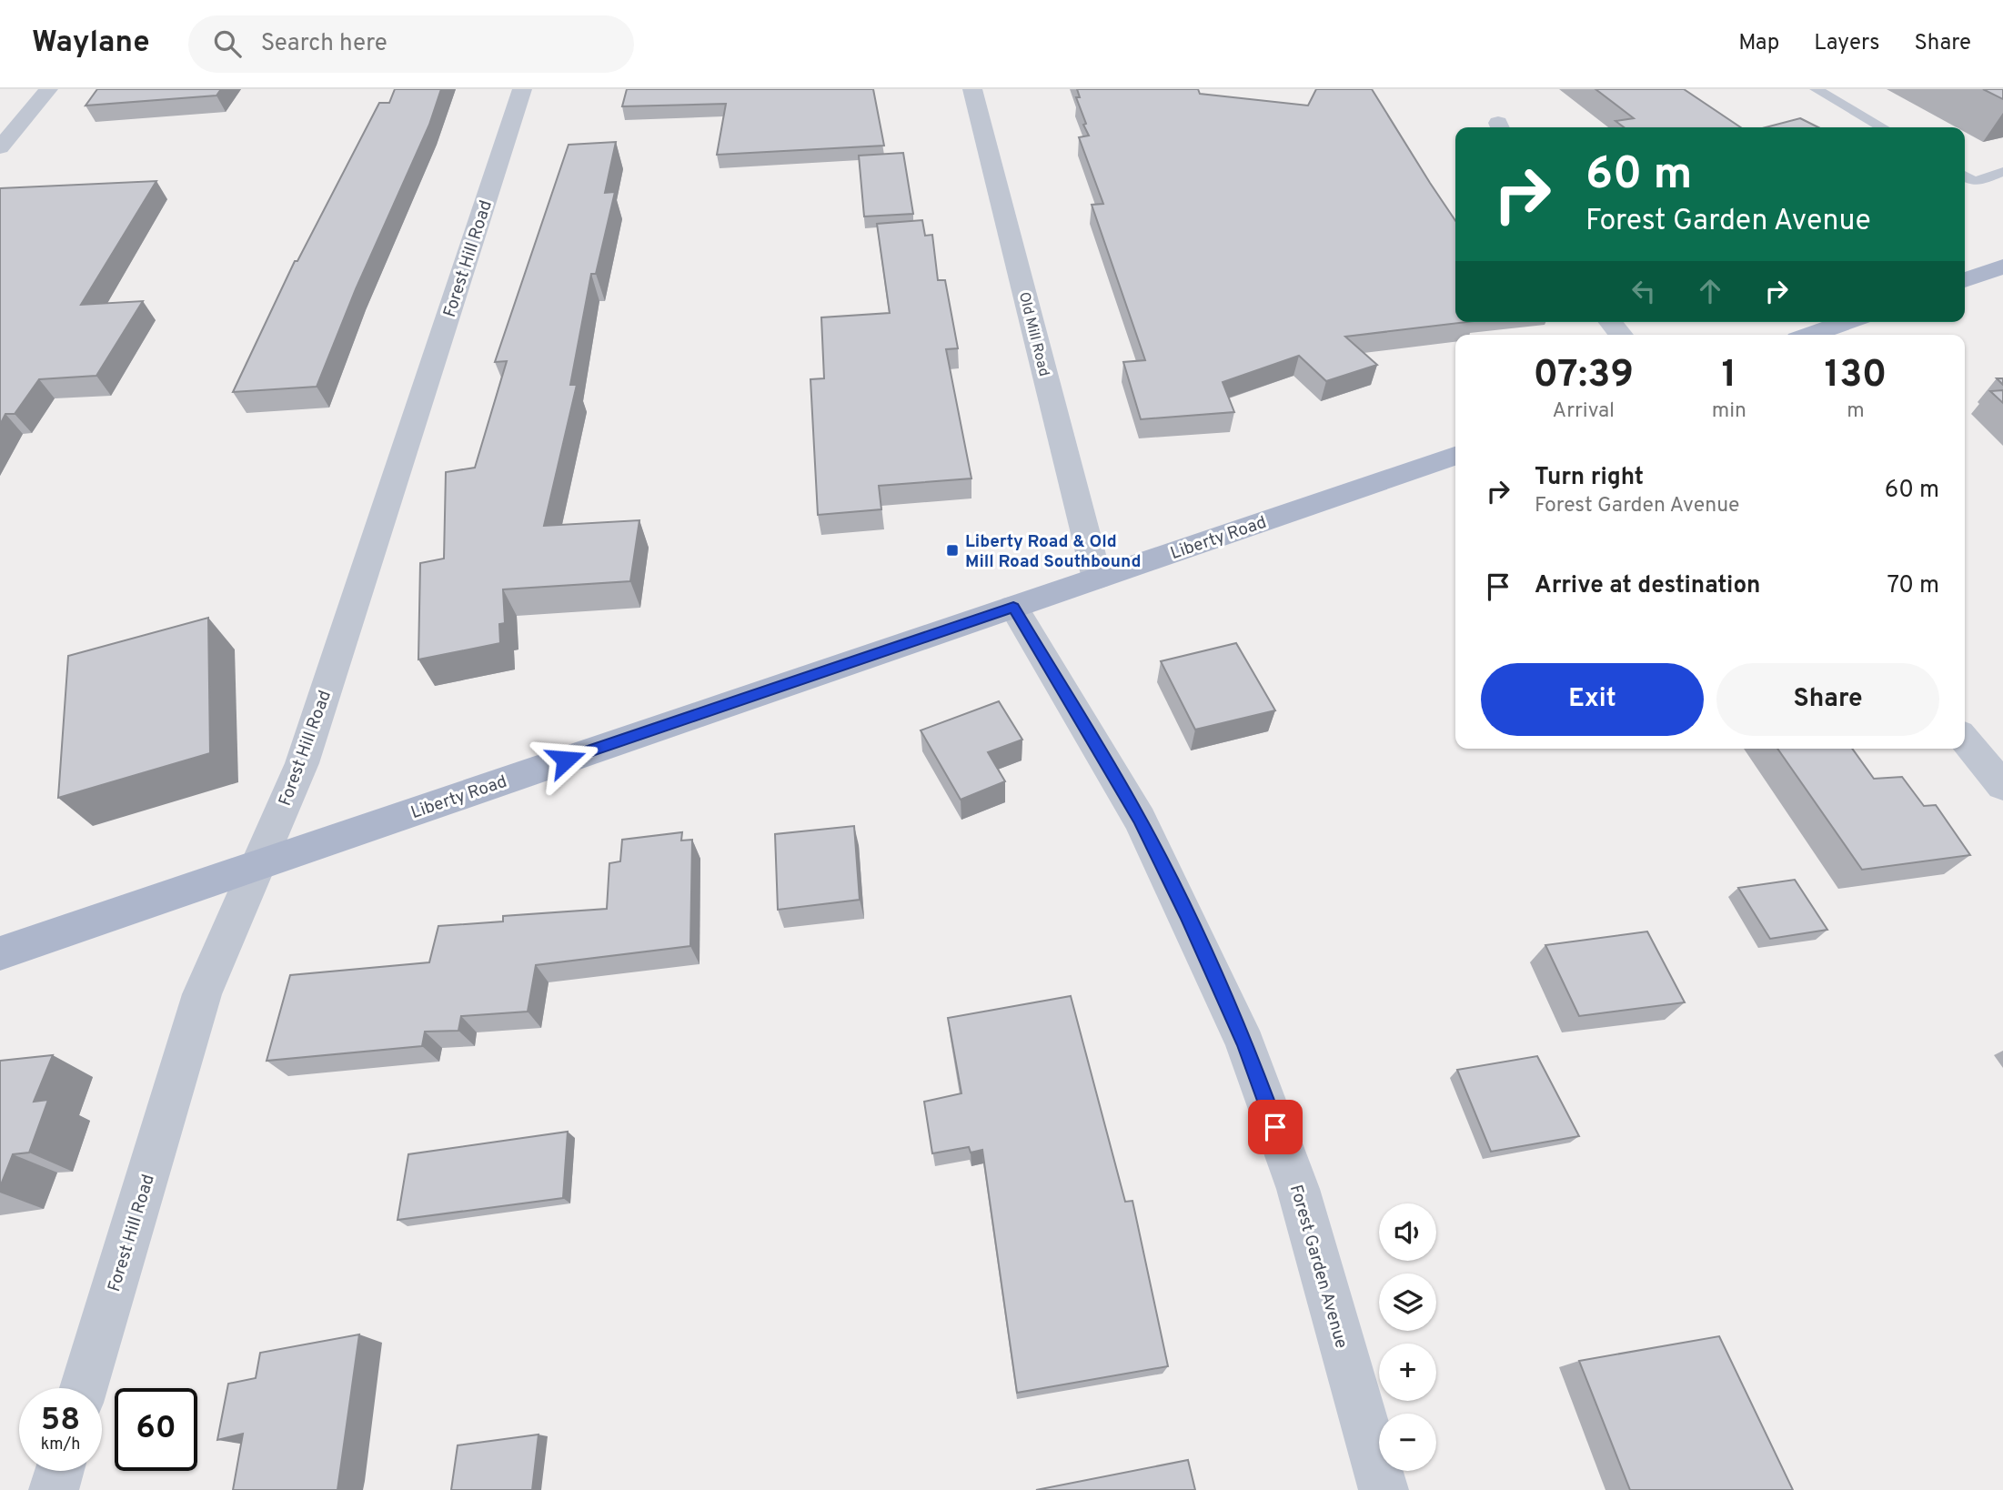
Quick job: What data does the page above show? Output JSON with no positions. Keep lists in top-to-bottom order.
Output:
{
  "streets": {
    "main road": ["Liberty Road"],
    "street": ["Forest Hill Road", "Old Mill Road", "Forest Garden Avenue"]
  },
  "crossings": [
    ["Forest Hill Road", "Liberty Road"],
    ["Old Mill Road", "Liberty Road"],
    ["Liberty Road", "Forest Garden Avenue"]
  ],
  "places": {
    "transit": ["Liberty Road & Old Mill Road Southbound"]
  },
  "page": {
    "header": "Waylane",
    "search": "Search here",
    "nav": ["Map", "Layers", "Share"],
    "turn": ["60 m", "Forest Garden Avenue"],
    "eta": [
      "07:39",
      "Arrival",
      "1",
      "min",
      "130",
      "m"
    ],
    "list": [
      {
        "name": "Turn right",
        "note": "Forest Garden Avenue",
        "value": "60 m"
      },
      {
        "name": "Arrive at destination",
        "value": "70 m"
      }
    ],
    "buttons": ["Exit", "Share"],
    "map_buttons": ["+", "−"],
    "speed": "58 km/h",
    "limit": "60"
  }
}
